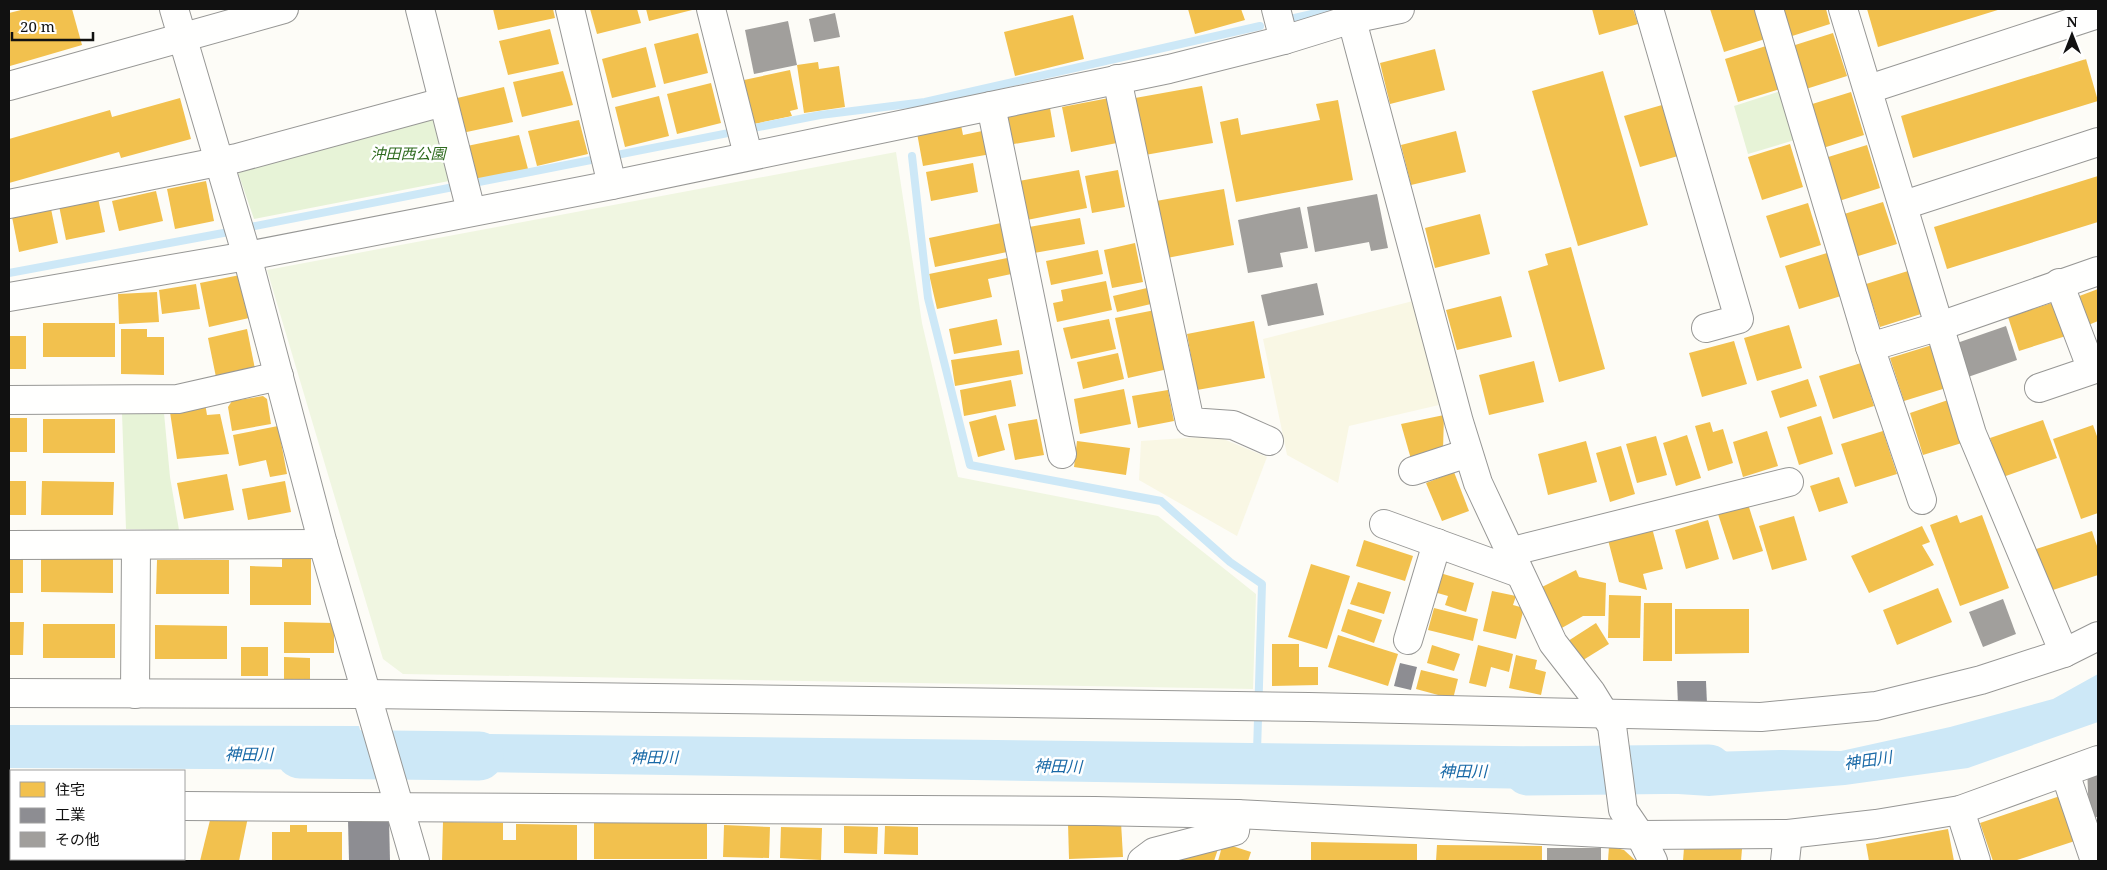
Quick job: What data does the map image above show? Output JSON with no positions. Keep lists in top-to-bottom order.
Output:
{
  "water": ["神田川"],
  "parks": ["沖田西公園"],
  "legend": ["住宅", "工業", "その他"],
  "scale_bar": "20 m",
  "north": "top"
}
